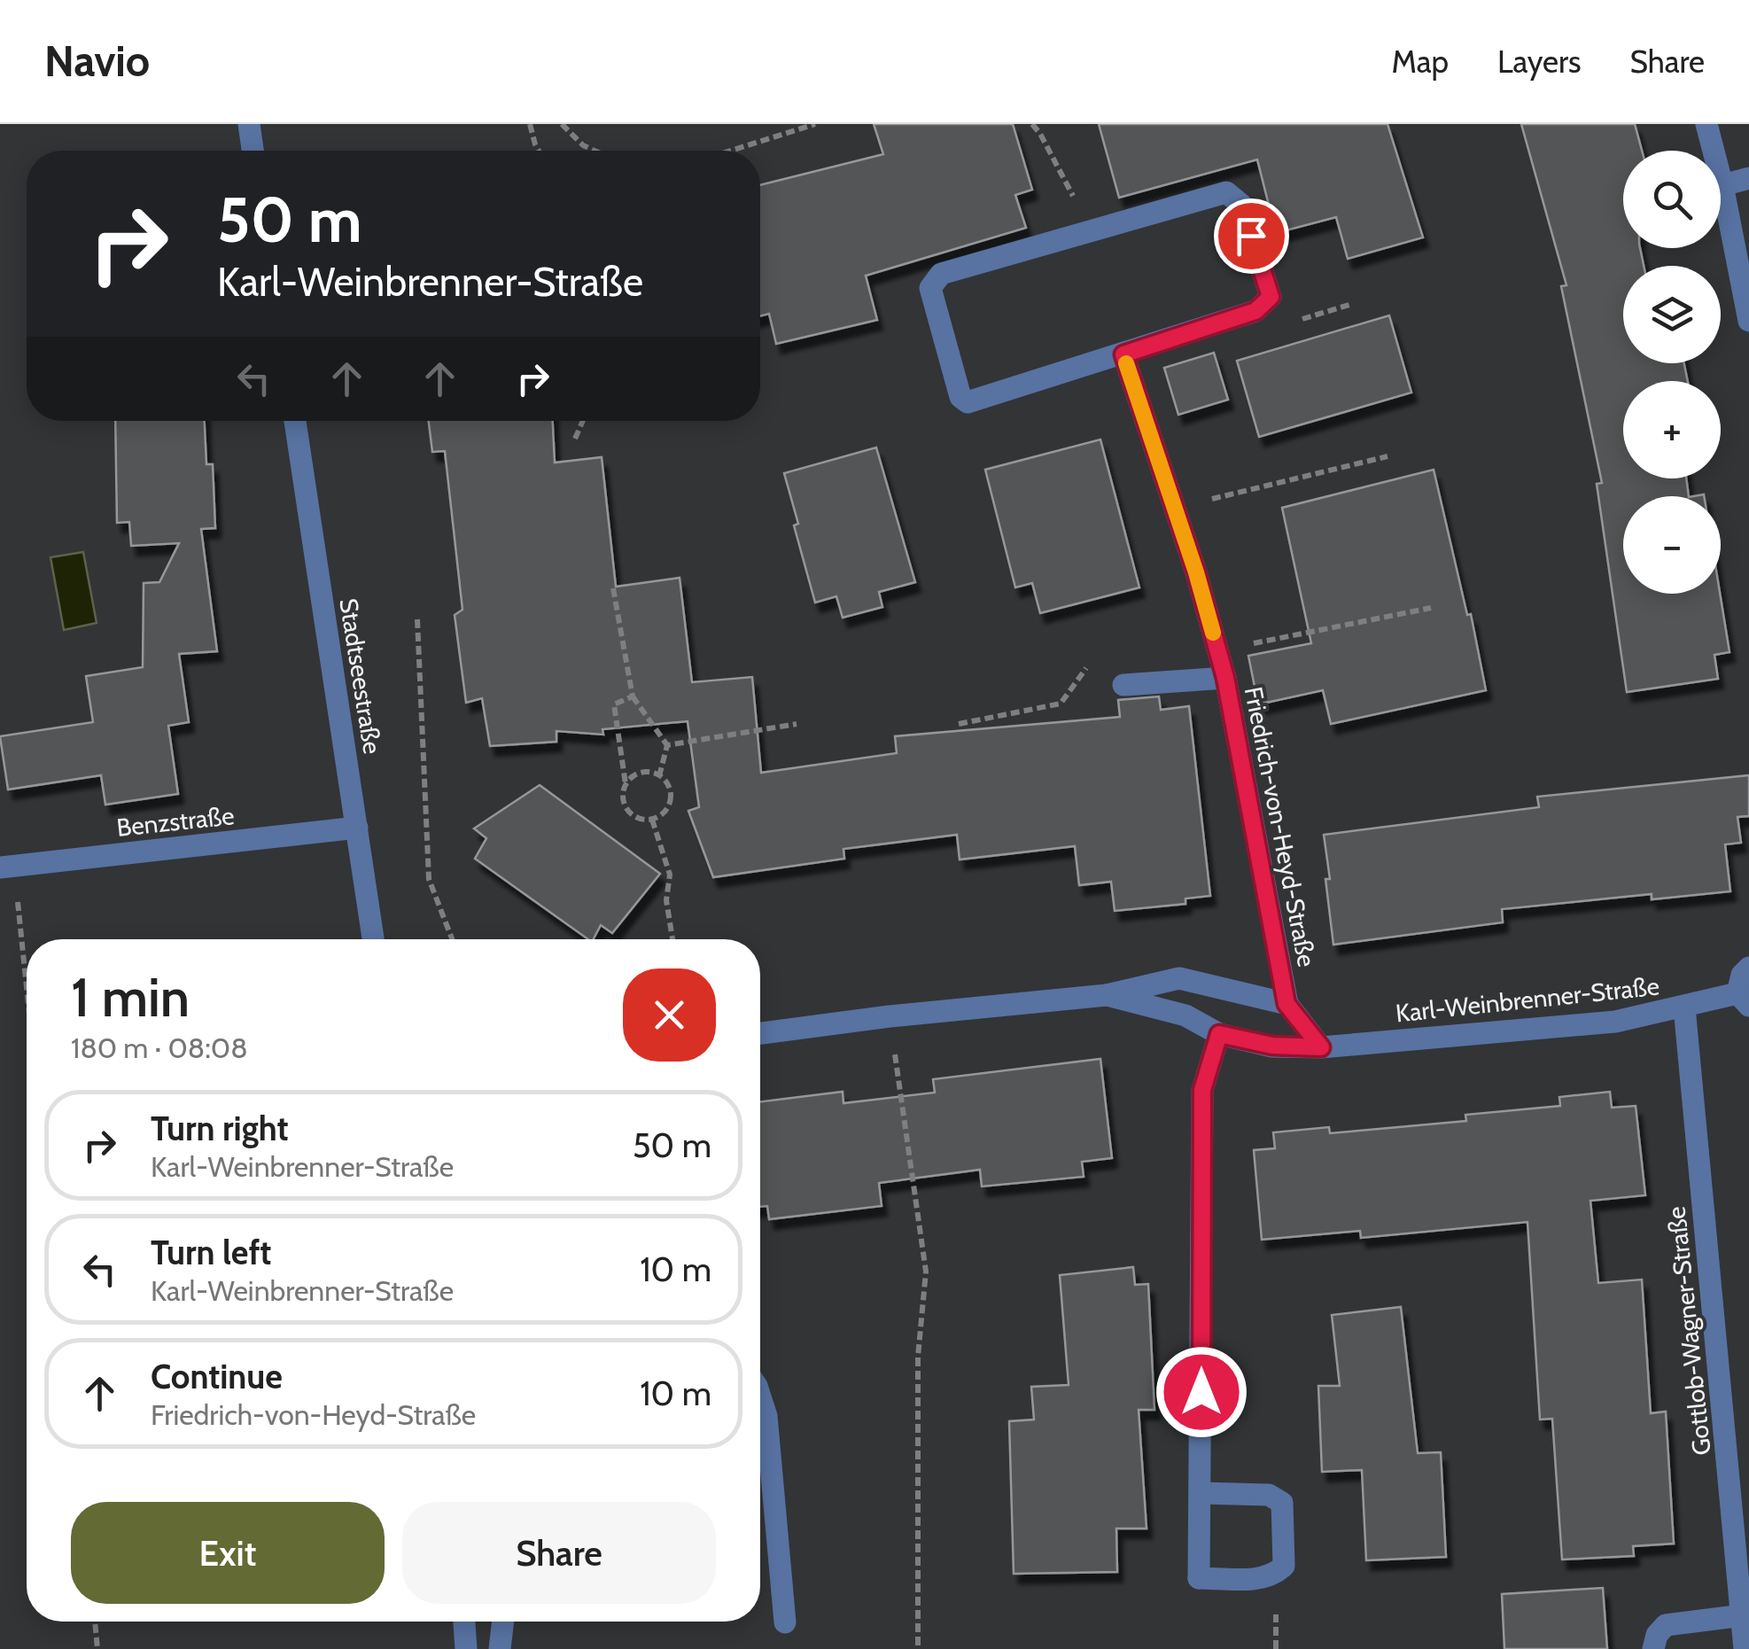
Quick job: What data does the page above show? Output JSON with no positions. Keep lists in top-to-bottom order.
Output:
{
  "streets": {
    "street": [
      "Stadtseestraße",
      "Benzstraße",
      "Friedrich-von-Heyd-Straße",
      "Karl-Weinbrenner-Straße",
      "Gottlob-Wagner-Straße"
    ]
  },
  "crossings": [
    ["Stadtseestraße", "Benzstraße"],
    ["Friedrich-von-Heyd-Straße", "Karl-Weinbrenner-Straße"],
    ["Karl-Weinbrenner-Straße", "Gottlob-Wagner-Straße"]
  ],
  "page": {
    "header": "Navio",
    "nav": ["Map", "Layers", "Share"],
    "map_buttons": ["+", "−"],
    "turn": ["50 m", "Karl-Weinbrenner-Straße"],
    "heading": ["1 min", "180 m · 08:08"],
    "list": [
      {
        "name": "Turn right",
        "note": "Karl-Weinbrenner-Straße",
        "value": "50 m"
      },
      {
        "name": "Turn left",
        "note": "Karl-Weinbrenner-Straße",
        "value": "10 m"
      },
      {
        "name": "Continue",
        "note": "Friedrich-von-Heyd-Straße",
        "value": "10 m"
      }
    ],
    "buttons": ["Exit", "Share"]
  }
}
